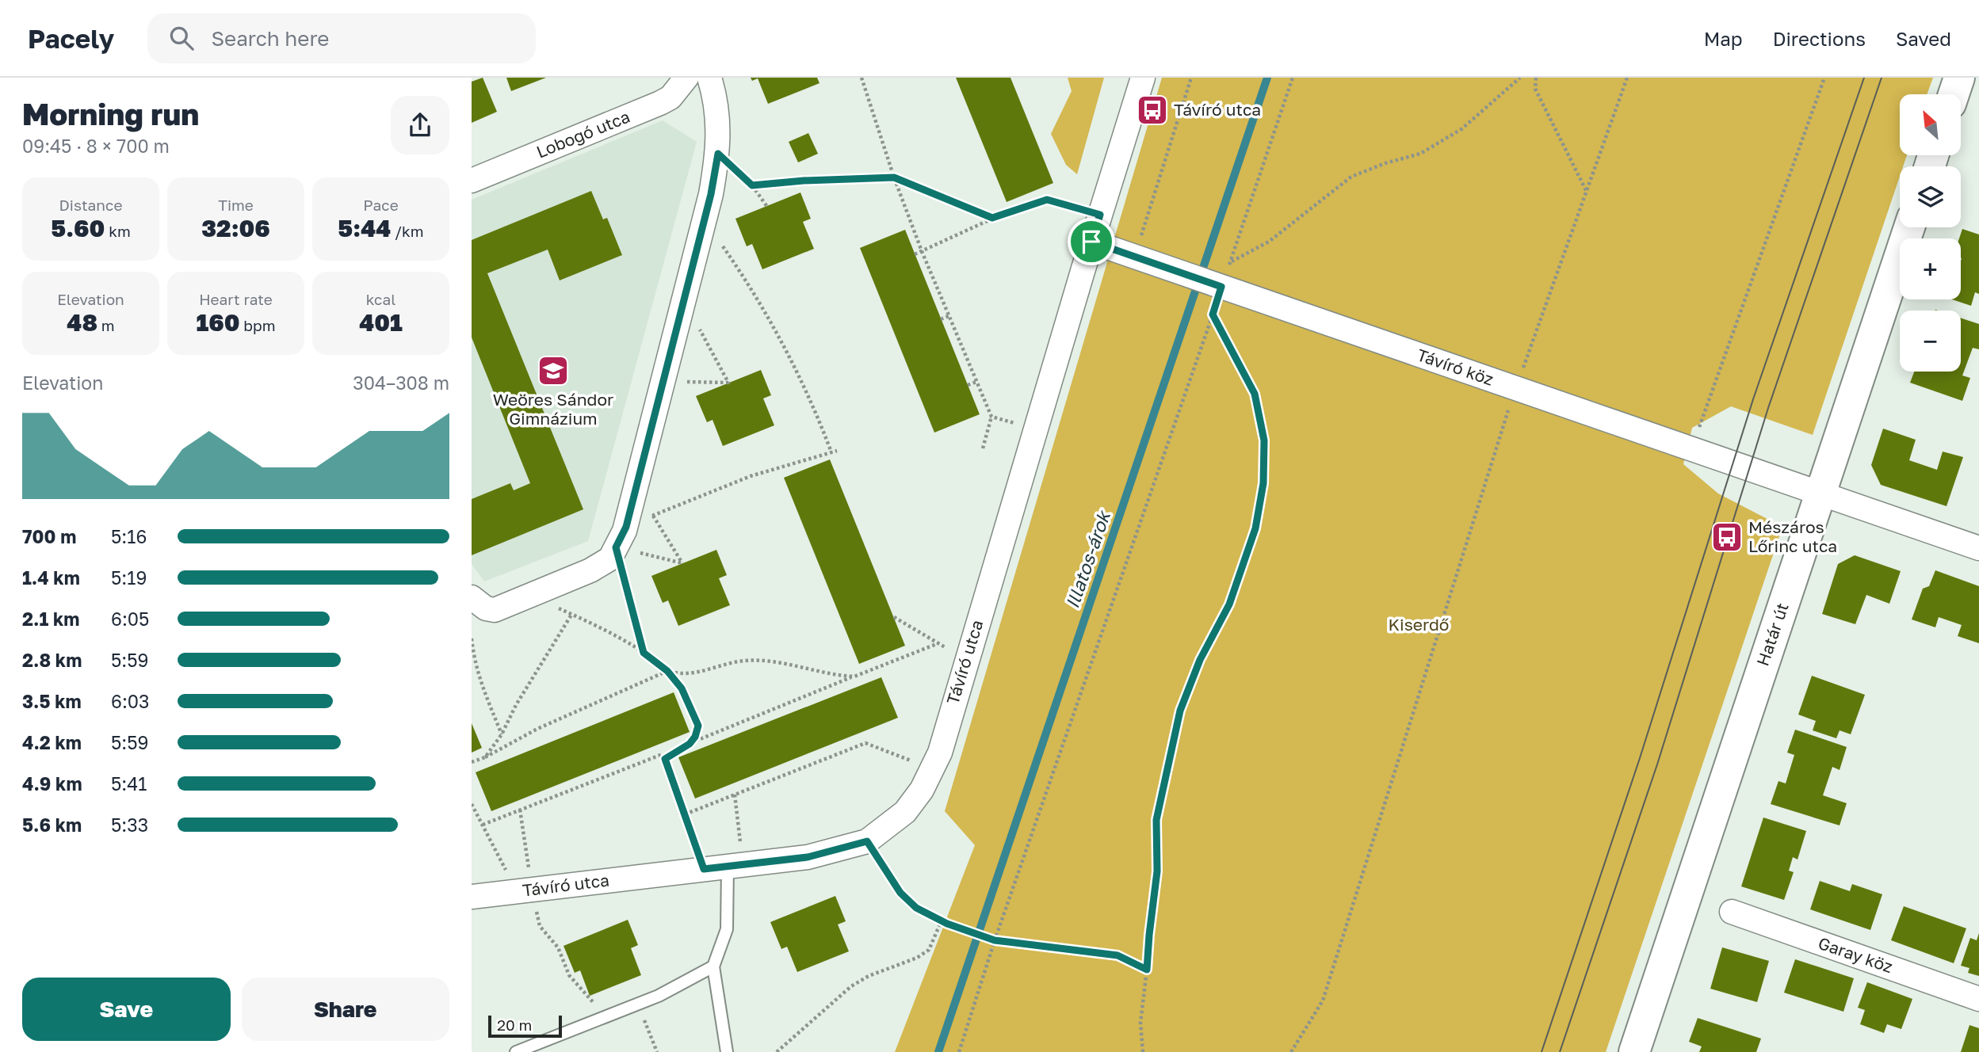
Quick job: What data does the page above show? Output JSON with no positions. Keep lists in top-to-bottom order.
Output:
{
  "streets": {
    "main road": ["Határ út"],
    "street": [
      "Lobogó utca",
      "Távíró köz",
      "Távíró utca",
      "Garay köz"
    ]
  },
  "crossings": [
    ["Távíró köz", "Határ út"],
    ["Távíró köz", "Távíró utca"]
  ],
  "water": ["Illatos-árok"],
  "parks": ["Kiserdő"],
  "places": {
    "bus stop": ["Távíró utca", "Mészáros Lőrinc utca"],
    "school or university": ["Weöres Sándor Gimnázium"]
  },
  "scale_bar": "20 m",
  "north": "top left",
  "page": {
    "header": "Pacely",
    "search": "Search here",
    "nav": ["Map", "Directions", "Saved"],
    "heading": ["Morning run", "09:45 · 8 × 700 m"],
    "map_buttons": ["+", "−"],
    "stats": [
      ["Distance", "5.60 km"],
      ["Time", "32:06"],
      ["Pace", "5:44 /km"],
      ["Elevation", "48 m"],
      ["Heart rate", "160 bpm"],
      ["kcal", "401"]
    ],
    "chart": ["Elevation", "304–308 m"],
    "list": [
      {
        "name": "700 m",
        "note": "5:16"
      },
      {
        "name": "1.4 km",
        "note": "5:19"
      },
      {
        "name": "2.1 km",
        "note": "6:05"
      },
      {
        "name": "2.8 km",
        "note": "5:59"
      },
      {
        "name": "3.5 km",
        "note": "6:03"
      },
      {
        "name": "4.2 km",
        "note": "5:59"
      },
      {
        "name": "4.9 km",
        "note": "5:41"
      },
      {
        "name": "5.6 km",
        "note": "5:33"
      }
    ],
    "buttons": ["Save", "Share"],
    "scale": "20 m"
  }
}
